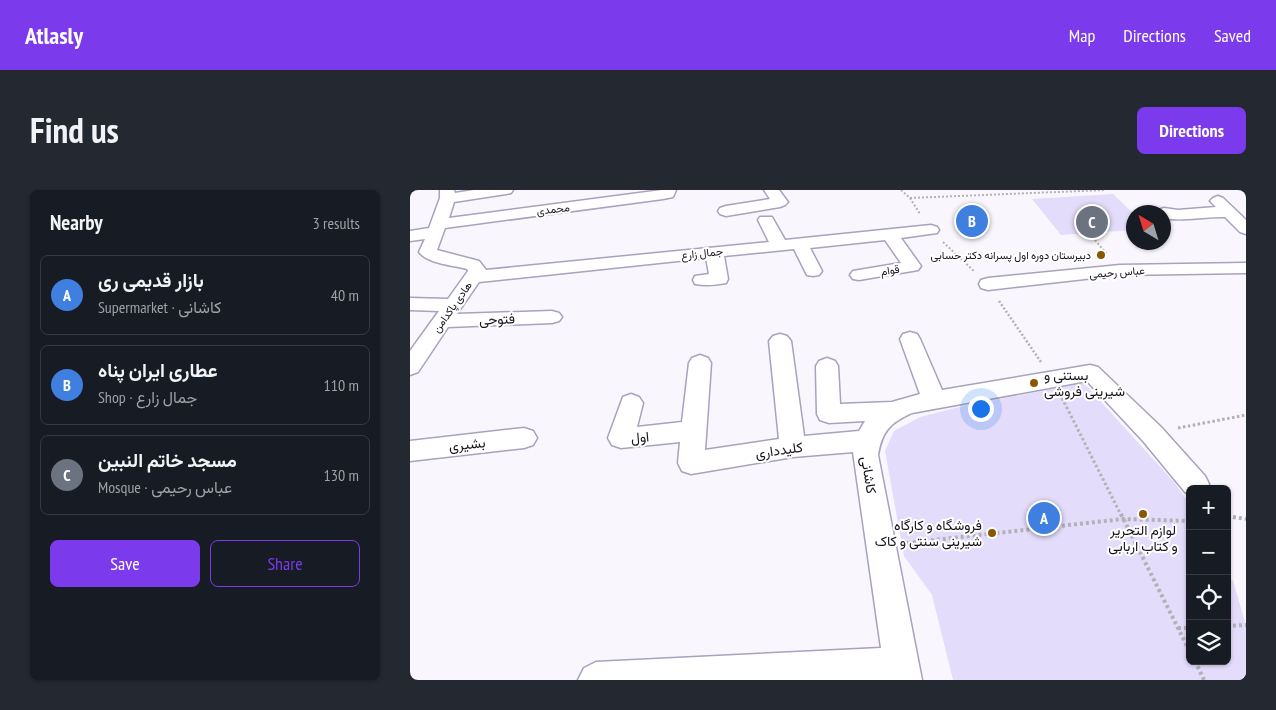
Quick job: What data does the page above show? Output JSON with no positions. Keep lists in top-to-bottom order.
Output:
{
  "streets": {
    "street": [
      "محمدی",
      "جمال زارع",
      "قوام",
      "عباس رحیمی",
      "هادی پاکدامن",
      "فتوحی",
      "اول",
      "بشیری",
      "کلیدداری",
      "کاشانی"
    ]
  },
  "crossings": [
    ["محمدی", "هادی پاکدامن"],
    ["جمال زارع", "قوام"],
    ["جمال زارع", "هادی پاکدامن"],
    ["هادی پاکدامن", "فتوحی"],
    ["اول", "کلیدداری"],
    ["کلیدداری", "کاشانی"]
  ],
  "places": [
    "دبیرستان دوره اول پسرانه دکتر حسابی",
    "بستنی و شیرینی فروشی",
    "لوازم التحریر و کتاب اربابی",
    "فروشگاه و کارگاه شیرینی سنتی و کاک"
  ],
  "north": "top left",
  "page": {
    "header": "Atlasly",
    "nav": ["Map", "Directions", "Saved"],
    "title": "Find us",
    "buttons": [
      "Directions",
      ["Save", "Share"]
    ],
    "heading": ["Nearby", "3 results"],
    "pins": ["B", "C", "A"],
    "list": [
      {
        "mark": "A",
        "name": "بازار قدیمی ری",
        "note": "Supermarket · کاشانی",
        "value": "40 m"
      },
      {
        "mark": "B",
        "name": "عطاری ایران پناه",
        "note": "Shop · جمال زارع",
        "value": "110 m"
      },
      {
        "mark": "C",
        "name": "مسجد خاتم النبین",
        "note": "Mosque · عباس رحیمی",
        "value": "130 m"
      }
    ],
    "map_buttons": ["+", "−"]
  }
}
